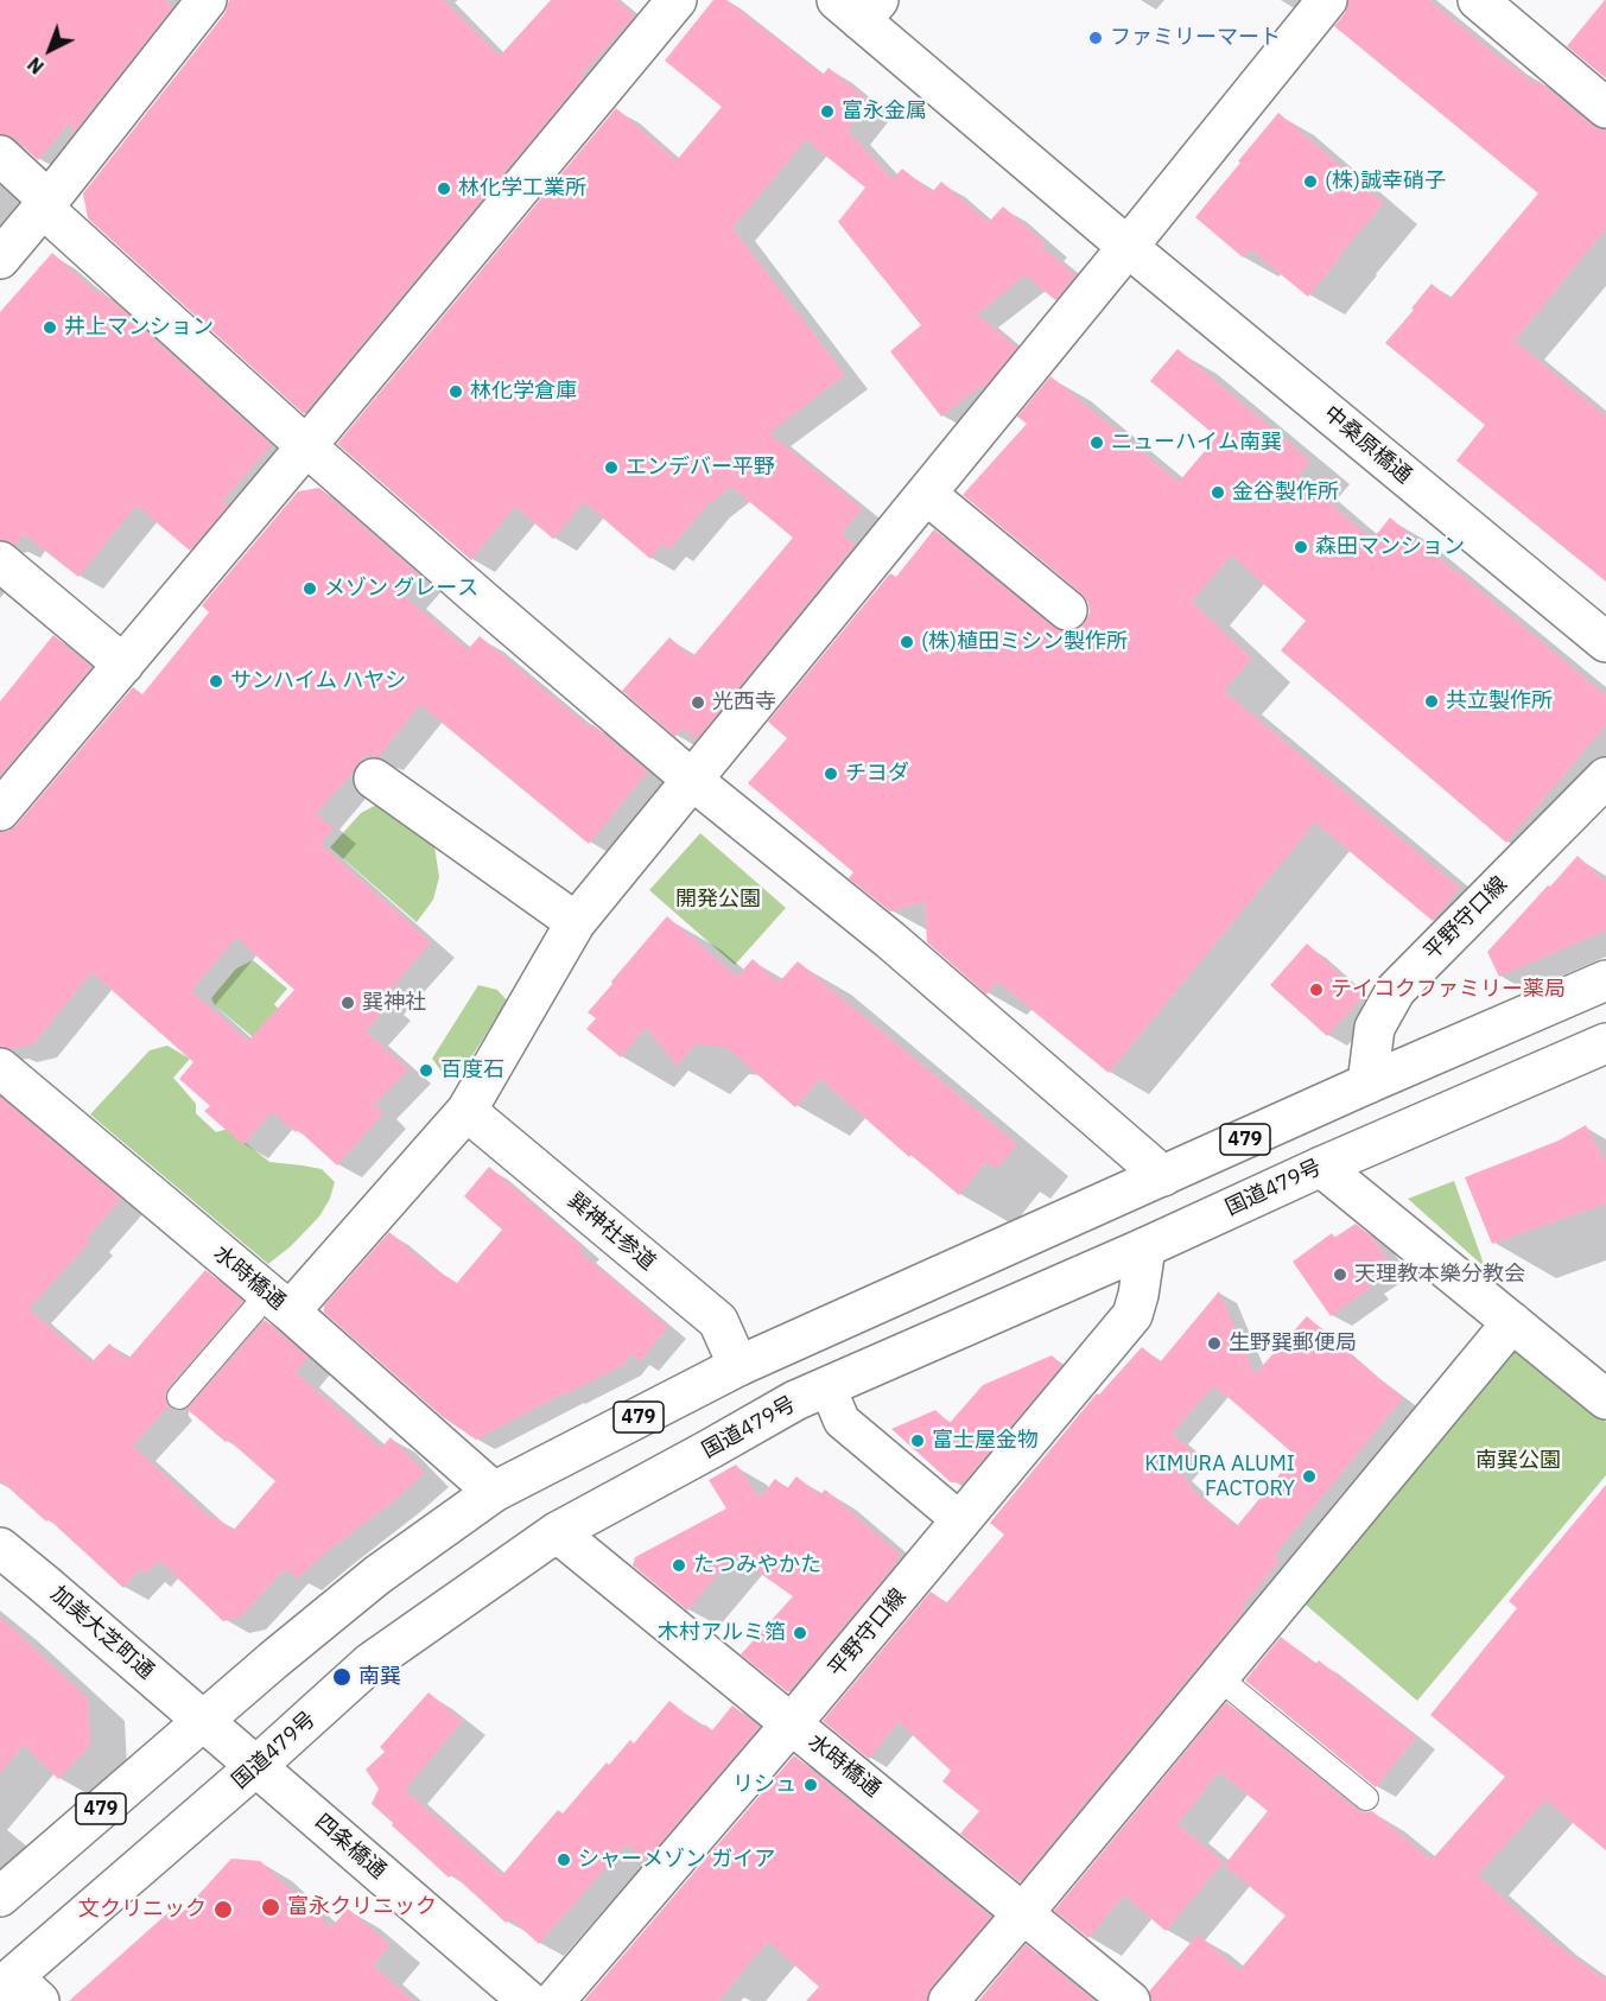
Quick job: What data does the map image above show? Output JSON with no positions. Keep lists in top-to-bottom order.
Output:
{
  "streets": {
    "main road": [
      "中桑原橋通",
      "平野守口線",
      "479",
      "国道479号",
      "巽神社参道",
      "水時橋通",
      "加美大芝町通",
      "四条橋通"
    ]
  },
  "crossings": [
    ["平野守口線", "479"],
    ["平野守口線", "国道479号"],
    ["平野守口線", "水時橋通"],
    ["479", "巽神社参道"],
    ["479", "水時橋通"],
    ["479", "加美大芝町通"],
    ["479", "四条橋通"],
    ["国道479号", "水時橋通"],
    ["国道479号", "四条橋通"],
    ["加美大芝町通", "四条橋通"]
  ],
  "parks": ["開発公園", "南巽公園"],
  "places": [
    "ファミリーマート",
    "富永金属",
    "(株)誠幸硝子",
    "林化学工業所",
    "井上マンション",
    "林化学倉庫",
    "ニューハイム南巽",
    "エンデバー平野",
    "金谷製作所",
    "森田マンション",
    "メゾン グレース",
    "(株)植田ミシン製作所",
    "サンハイム ハヤシ",
    "共立製作所",
    "光西寺",
    "チヨダ",
    "テイコクファミリー薬局",
    "巽神社",
    "百度石",
    "天理教本樂分教会",
    "生野巽郵便局",
    "富士屋金物",
    "KIMURA ALUMI FACTORY",
    "たつみやかた",
    "木村アルミ箔",
    "南巽",
    "リシュ",
    "シャーメゾン ガイア",
    "富永クリニック",
    "文クリニック"
  ],
  "north": "bottom left"
}
